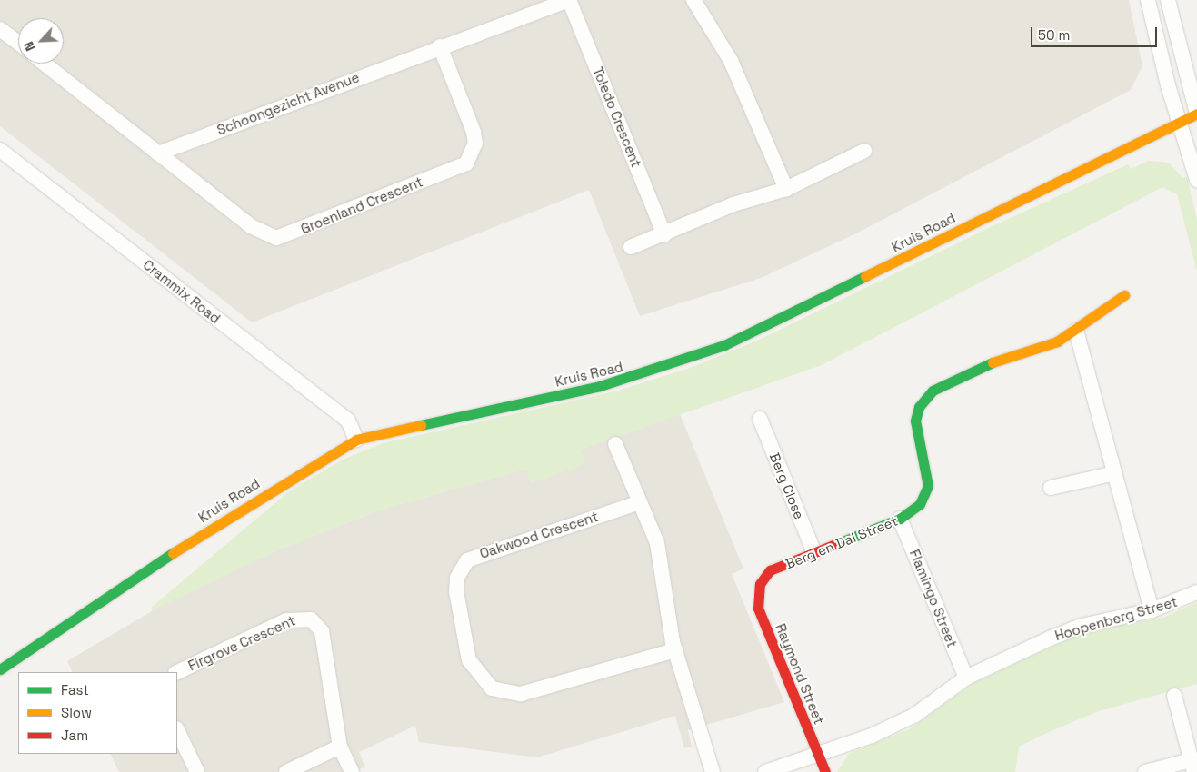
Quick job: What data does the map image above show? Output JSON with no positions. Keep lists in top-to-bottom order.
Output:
{
  "streets": {
    "street": [
      "Schoongezicht Avenue",
      "Toledo Crescent",
      "Groenland Crescent",
      "Kruis Road",
      "Crammix Road",
      "Berg Close",
      "Oakwood Crescent",
      "Berg en Dal Street",
      "Flamingo Street",
      "Hoopenberg Street",
      "Firgrove Crescent",
      "Raymond Street"
    ]
  },
  "crossings": [
    ["Schoongezicht Avenue", "Toledo Crescent"],
    ["Schoongezicht Avenue", "Groenland Crescent"],
    ["Kruis Road", "Crammix Road"],
    ["Berg Close", "Berg en Dal Street"],
    ["Berg en Dal Street", "Flamingo Street"],
    ["Berg en Dal Street", "Raymond Street"],
    ["Flamingo Street", "Hoopenberg Street"],
    ["Hoopenberg Street", "Raymond Street"]
  ],
  "legend": ["Fast", "Slow", "Jam"],
  "scale_bar": "50 m",
  "north": "bottom left"
}
